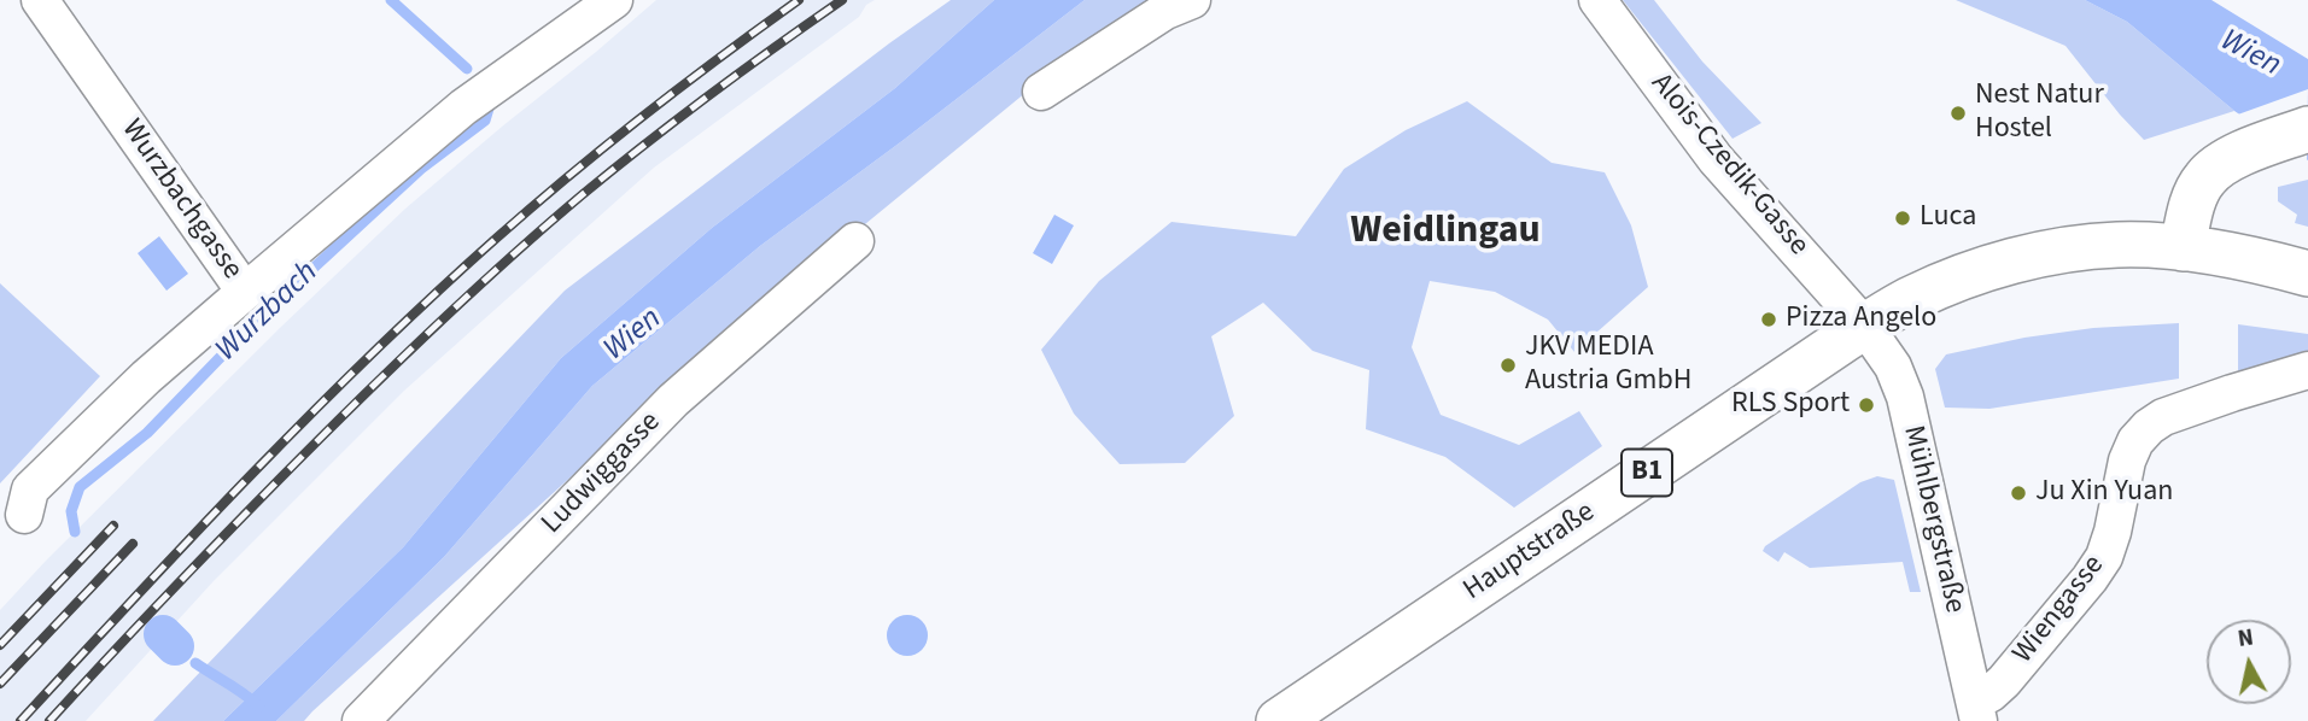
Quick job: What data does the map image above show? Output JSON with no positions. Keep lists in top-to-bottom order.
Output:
{
  "streets": {
    "main road": ["B1", "Hauptstraße"],
    "street": [
      "Alois-Czedik-Gasse",
      "Wurzbachgasse",
      "Ludwiggasse",
      "Mühlbergstraße",
      "Wiengasse"
    ]
  },
  "crossings": [
    ["Alois-Czedik-Gasse", "B1"],
    ["Alois-Czedik-Gasse", "Mühlbergstraße"],
    ["Alois-Czedik-Gasse", "Hauptstraße"],
    ["B1", "Mühlbergstraße"],
    ["B1", "Hauptstraße"],
    ["Mühlbergstraße", "Hauptstraße"],
    ["Mühlbergstraße", "Wiengasse"]
  ],
  "districts": ["Weidlingau"],
  "water": ["Wien", "Wurzbach"],
  "places": [
    "Nest Natur Hostel",
    "Luca",
    "Pizza Angelo",
    "JKV MEDIA Austria GmbH",
    "RLS Sport",
    "Ju Xin Yuan"
  ],
  "north": "top"
}
